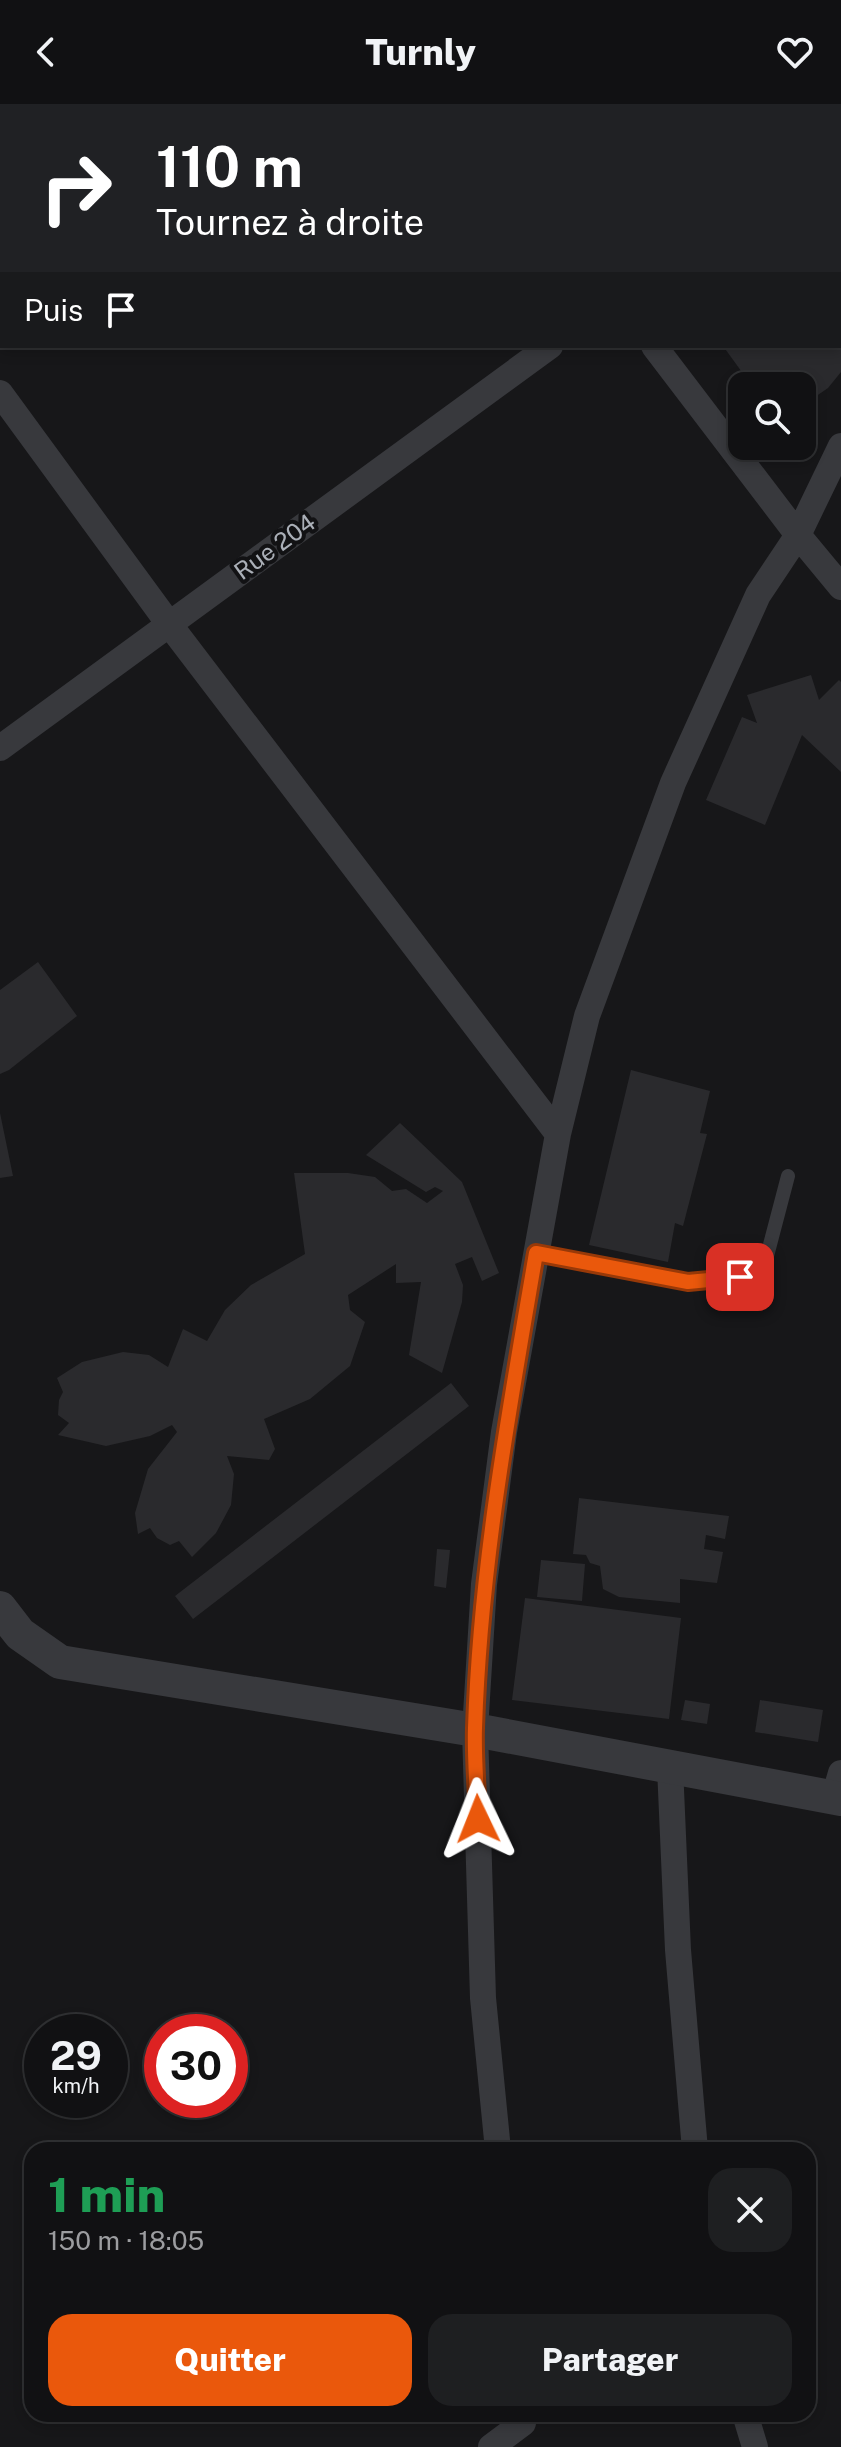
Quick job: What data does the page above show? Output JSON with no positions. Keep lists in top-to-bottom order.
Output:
{
  "streets": {
    "street": ["Rue 204"]
  },
  "page": {
    "header": "Turnly",
    "turn": ["110 m", "Tournez à droite"],
    "then": "Puis",
    "speed": "29 km/h",
    "limit": "30",
    "heading": ["1 min", "150 m · 18:05"],
    "buttons": ["Quitter", "Partager"]
  }
}
